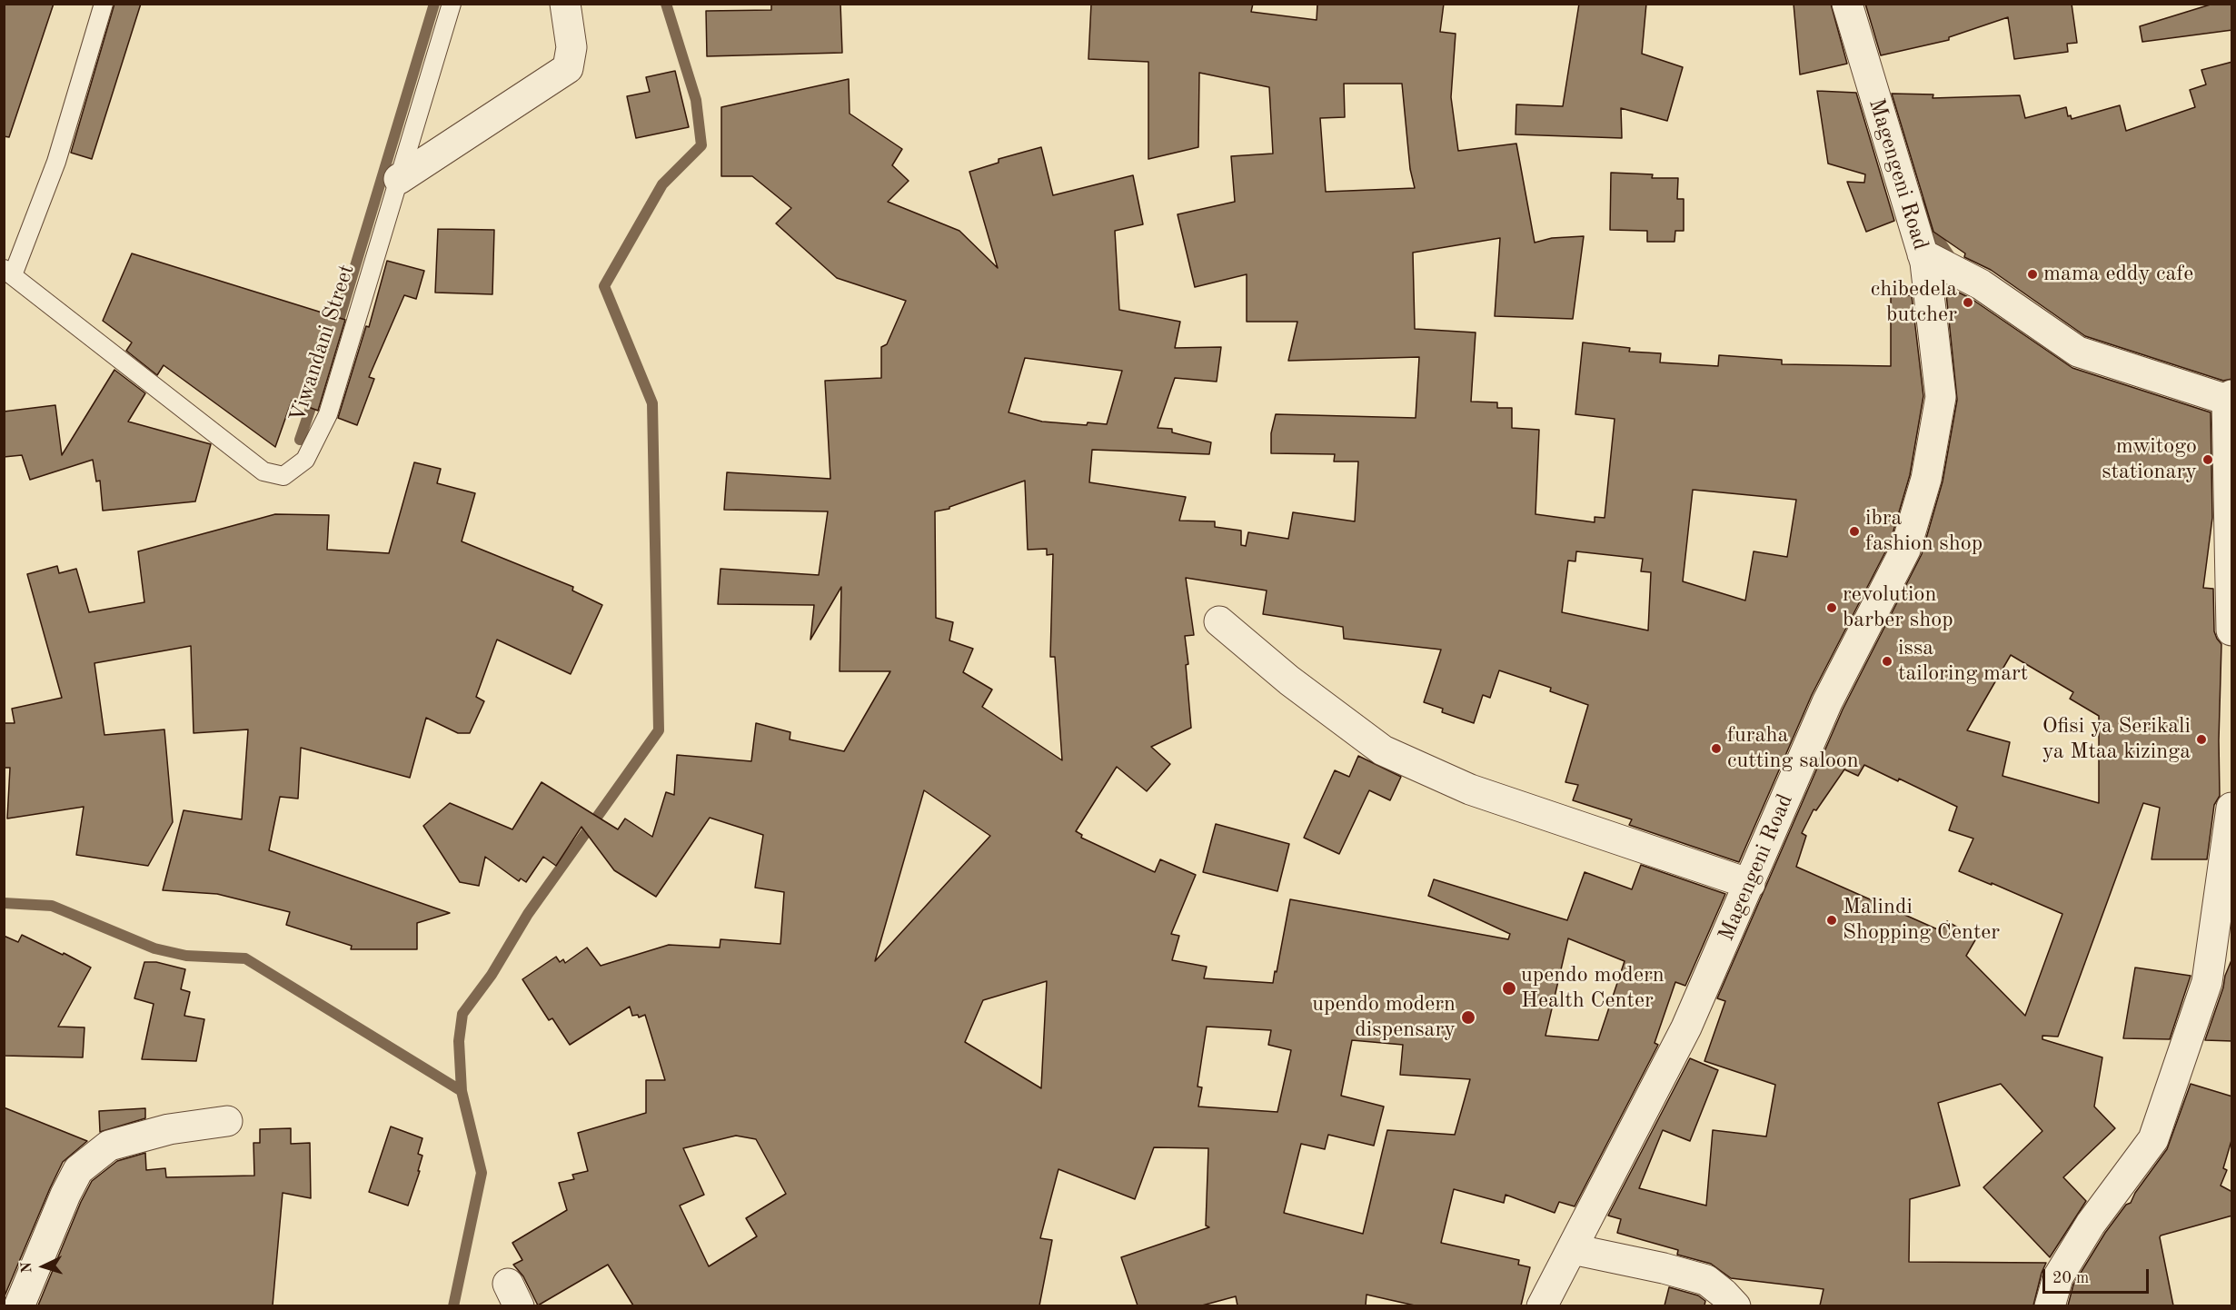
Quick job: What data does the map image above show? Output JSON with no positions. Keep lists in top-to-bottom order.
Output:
{
  "streets": {
    "street": ["Magengeni Road"],
    "lane": ["Viwandani Street"]
  },
  "places": [
    "mama eddy cafe",
    "chibedela butcher",
    "mwitogo stationary",
    "ibra fashion shop",
    "revolution barber shop",
    "issa tailoring mart",
    "Ofisi ya Serikali ya Mtaa kizinga",
    "furaha cutting saloon",
    "Malindi Shopping Center",
    "upendo modern Health Center",
    "upendo modern dispensary"
  ],
  "scale_bar": "20 m",
  "north": "left"
}
